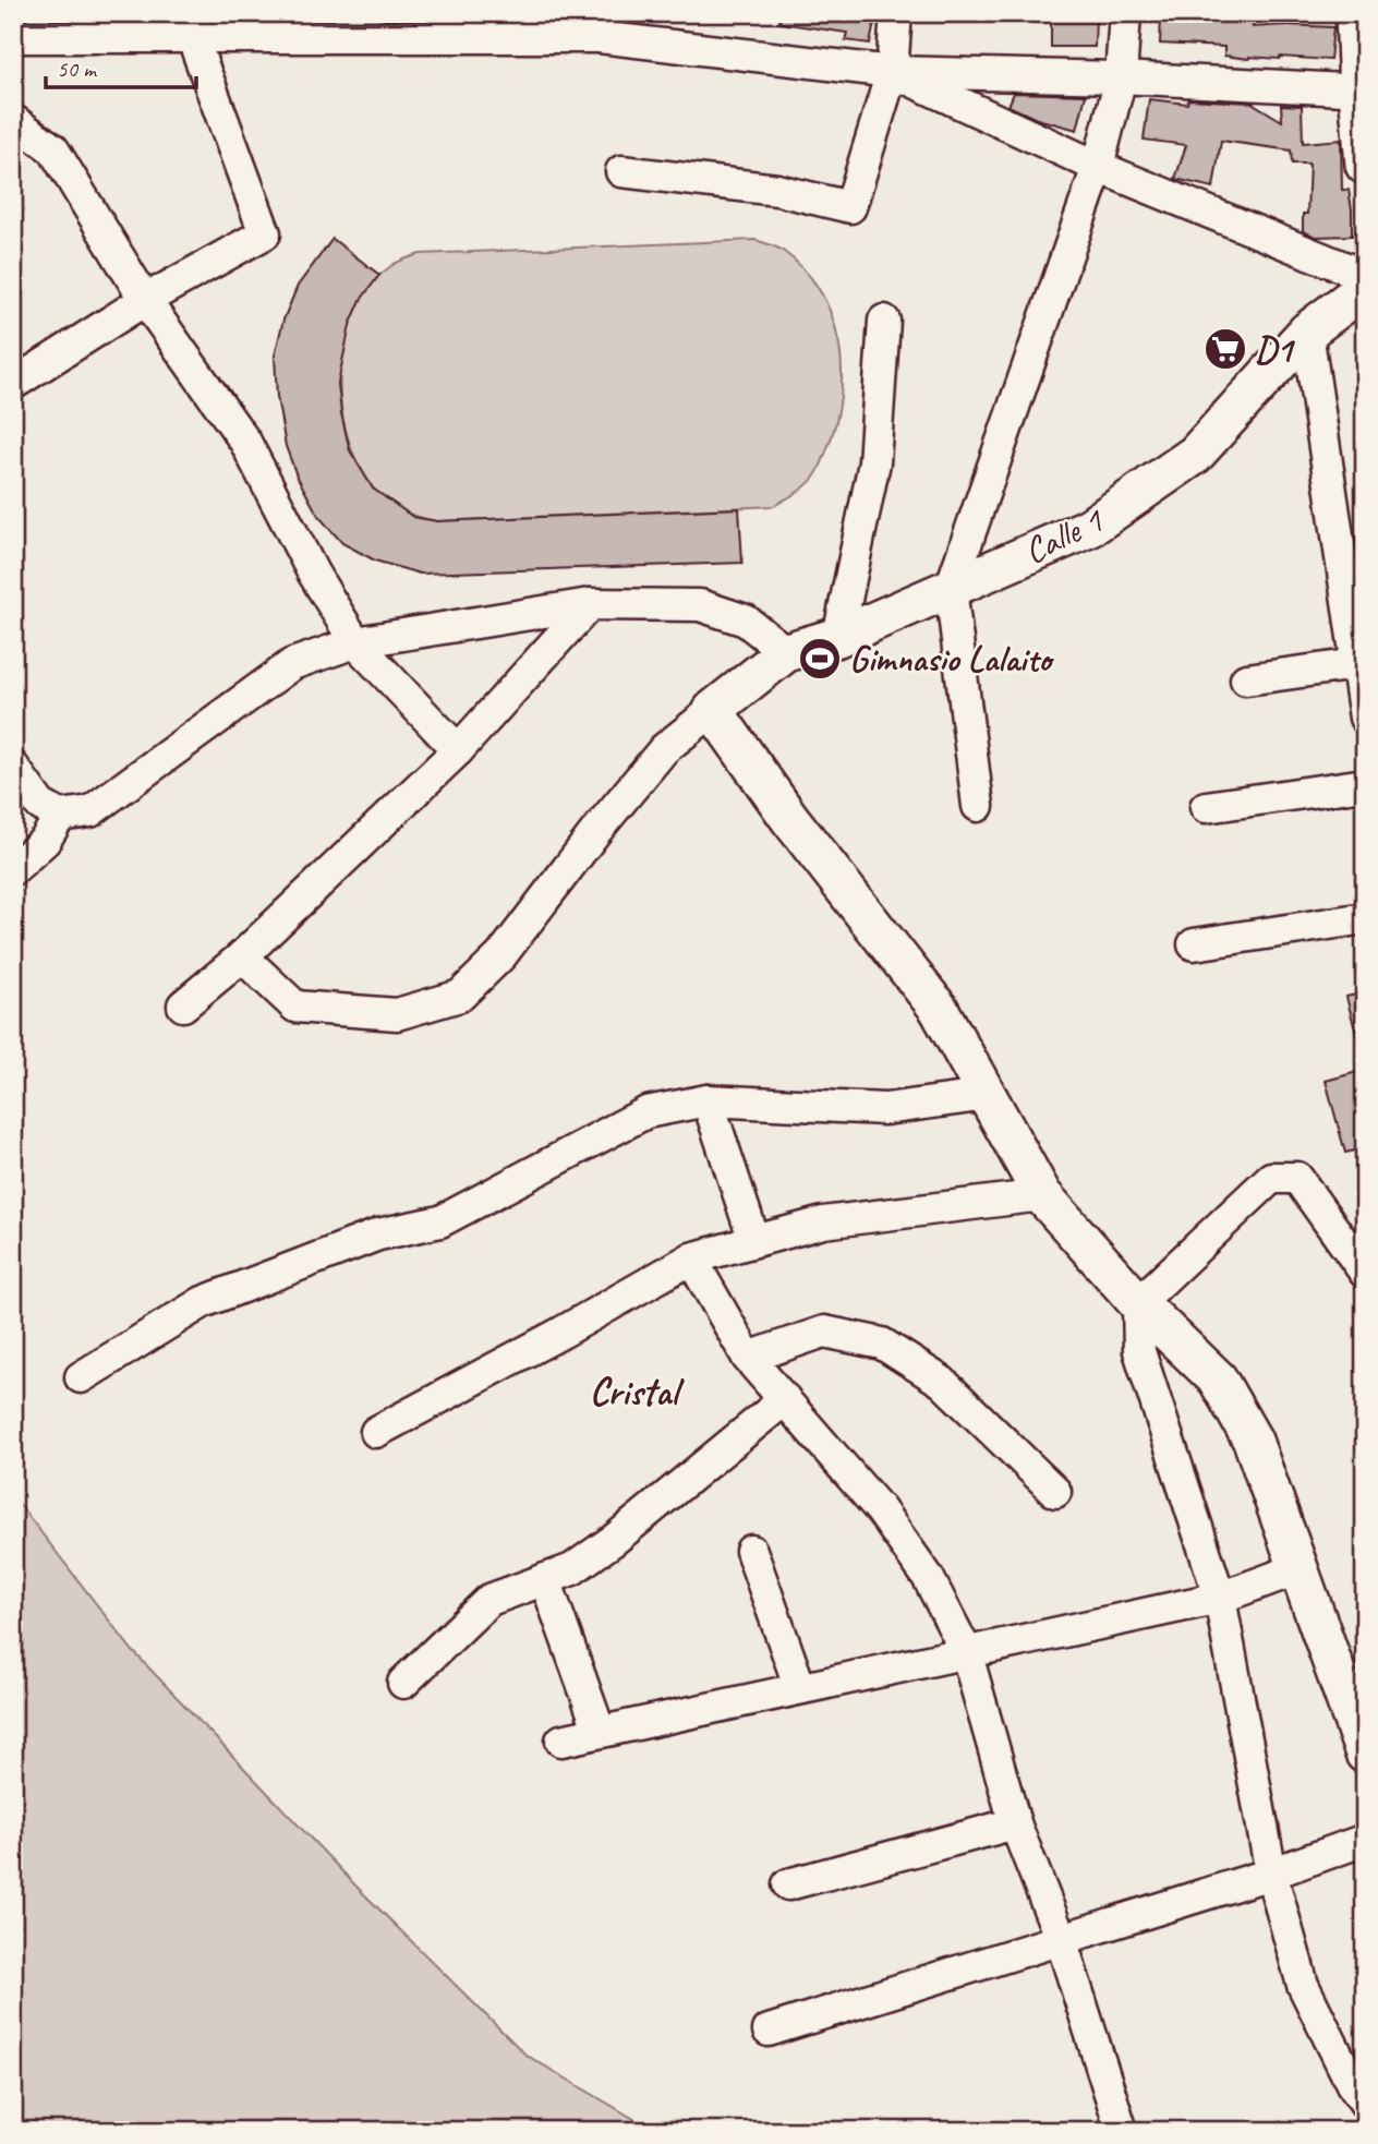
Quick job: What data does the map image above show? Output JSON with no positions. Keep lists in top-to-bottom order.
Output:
{
  "streets": {
    "main road": ["Calle 1"]
  },
  "districts": ["Cristal"],
  "places": {
    "supermarket": ["D1"],
    "sports": ["Gimnasio Lalaito"]
  },
  "scale_bar": "50 m"
}
